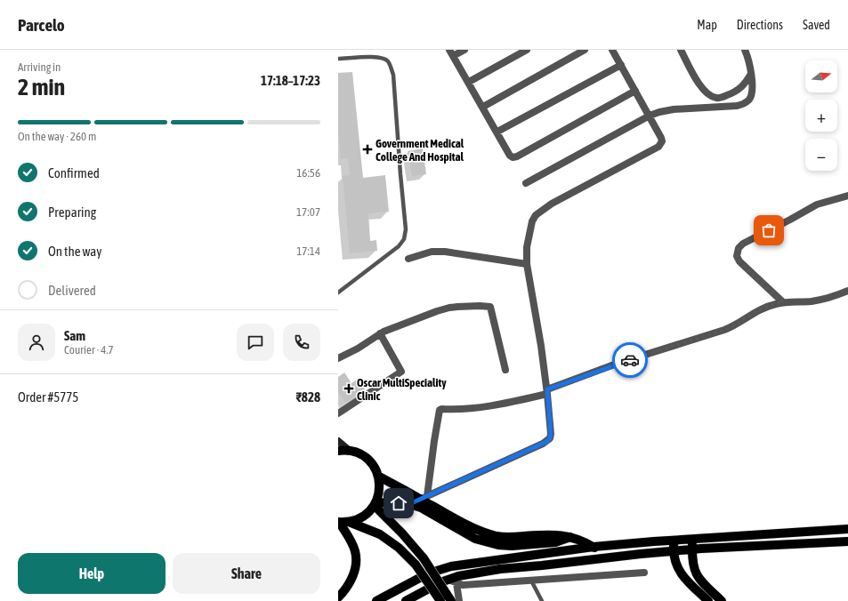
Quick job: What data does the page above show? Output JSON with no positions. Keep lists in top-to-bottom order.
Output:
{
  "places": {
    "health": ["Government Medical College And Hospital", "Oscar MultiSpeciality Clinic"]
  },
  "north": "right",
  "page": {
    "header": "Parcelo",
    "nav": ["Map", "Directions", "Saved"],
    "heading": ["2 min", "Arriving in", "17:18–17:23"],
    "panel": [
      "Sam",
      "Courier · 4.7",
      "Order #5775",
      "₹828"
    ],
    "map_buttons": ["+", "−"],
    "bar": "On the way · 260 m",
    "list": [
      ["Confirmed", "16:56"],
      ["Preparing", "17:07"],
      ["On the way", "17:14"],
      "Delivered"
    ],
    "buttons": ["Help", "Share"]
  }
}
